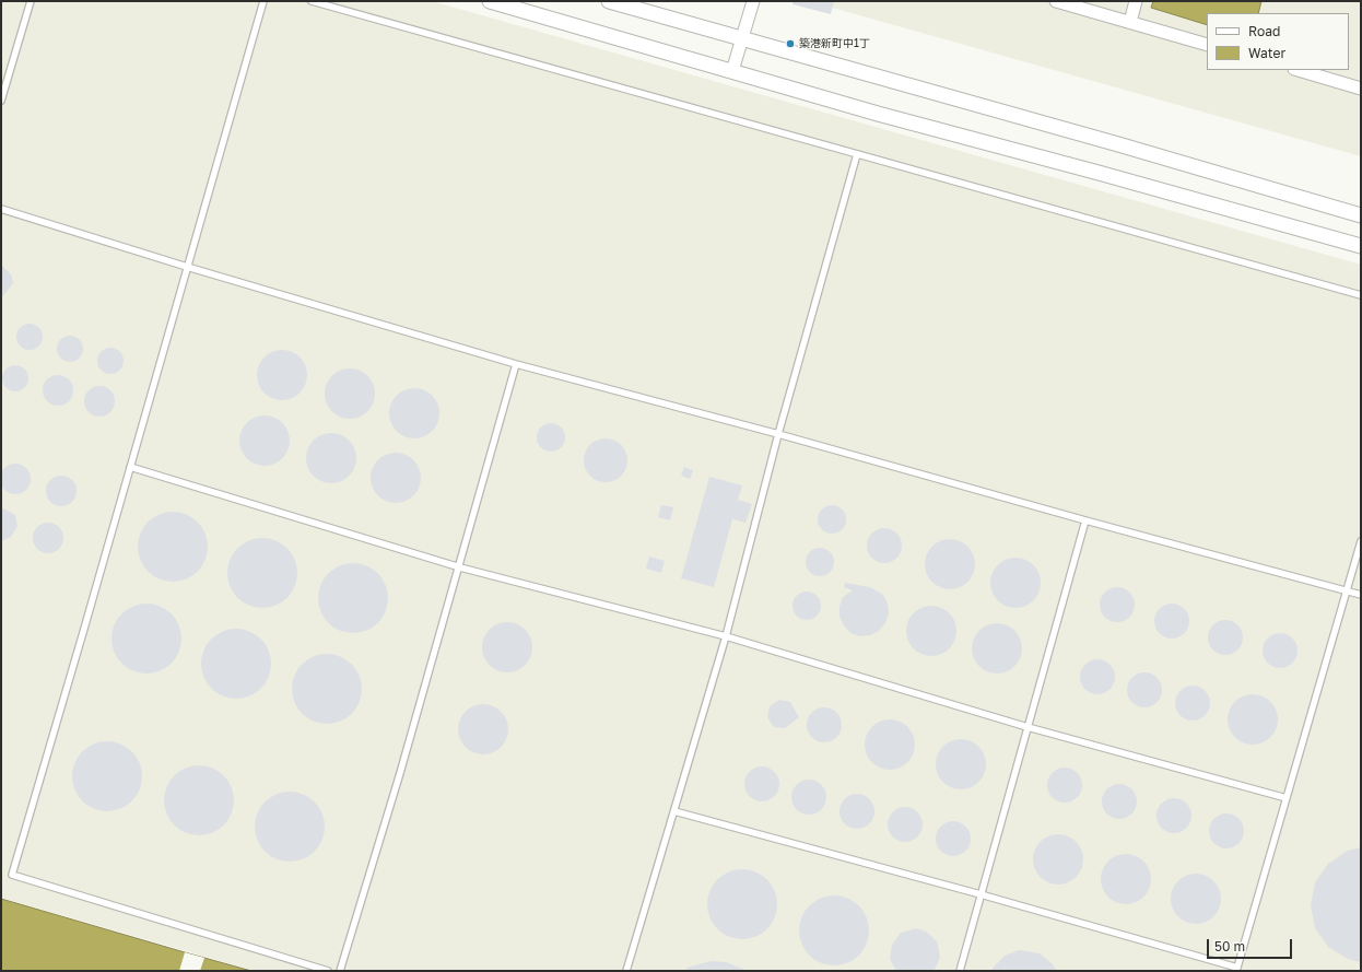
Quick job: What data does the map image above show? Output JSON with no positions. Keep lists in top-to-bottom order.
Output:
{
  "places": ["築港新町中1丁"],
  "legend": ["Road", "Water"],
  "scale_bar": "50 m"
}
